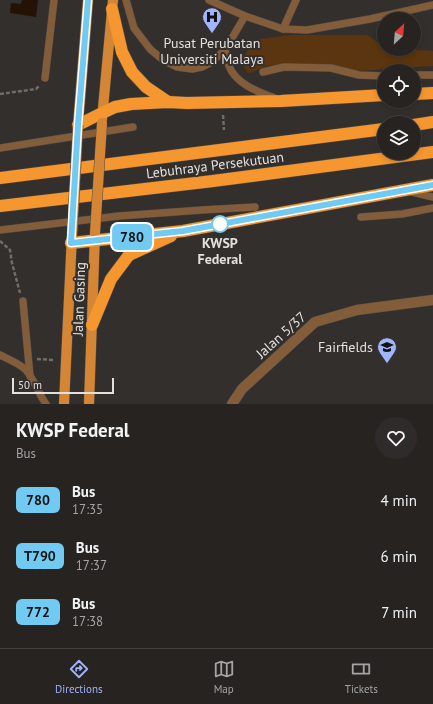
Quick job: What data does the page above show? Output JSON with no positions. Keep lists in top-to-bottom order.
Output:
{
  "streets": {
    "highway": ["Lebuhraya Persekutuan"],
    "main road": ["Jalan Gasing"],
    "street": ["Jalan 5/37"]
  },
  "places": {
    "hospital": ["Pusat Perubatan Universiti Malaya"],
    "other": ["KWSP Federal"],
    "school or university": ["Fairfields"]
  },
  "lines": ["bus line 780"],
  "scale_bar": "50 m",
  "north": "top right",
  "page": {
    "on_map": "780",
    "scale": "50 m",
    "heading": ["KWSP Federal", "Bus"],
    "list": [
      {
        "mark": "780",
        "name": "Bus",
        "note": "17:35",
        "value": "4 min"
      },
      {
        "mark": "T790",
        "name": "Bus",
        "note": "17:37",
        "value": "6 min"
      },
      {
        "mark": "772",
        "name": "Bus",
        "note": "17:38",
        "value": "7 min"
      }
    ],
    "tabs": ["Directions", "Map", "Tickets"]
  }
}
